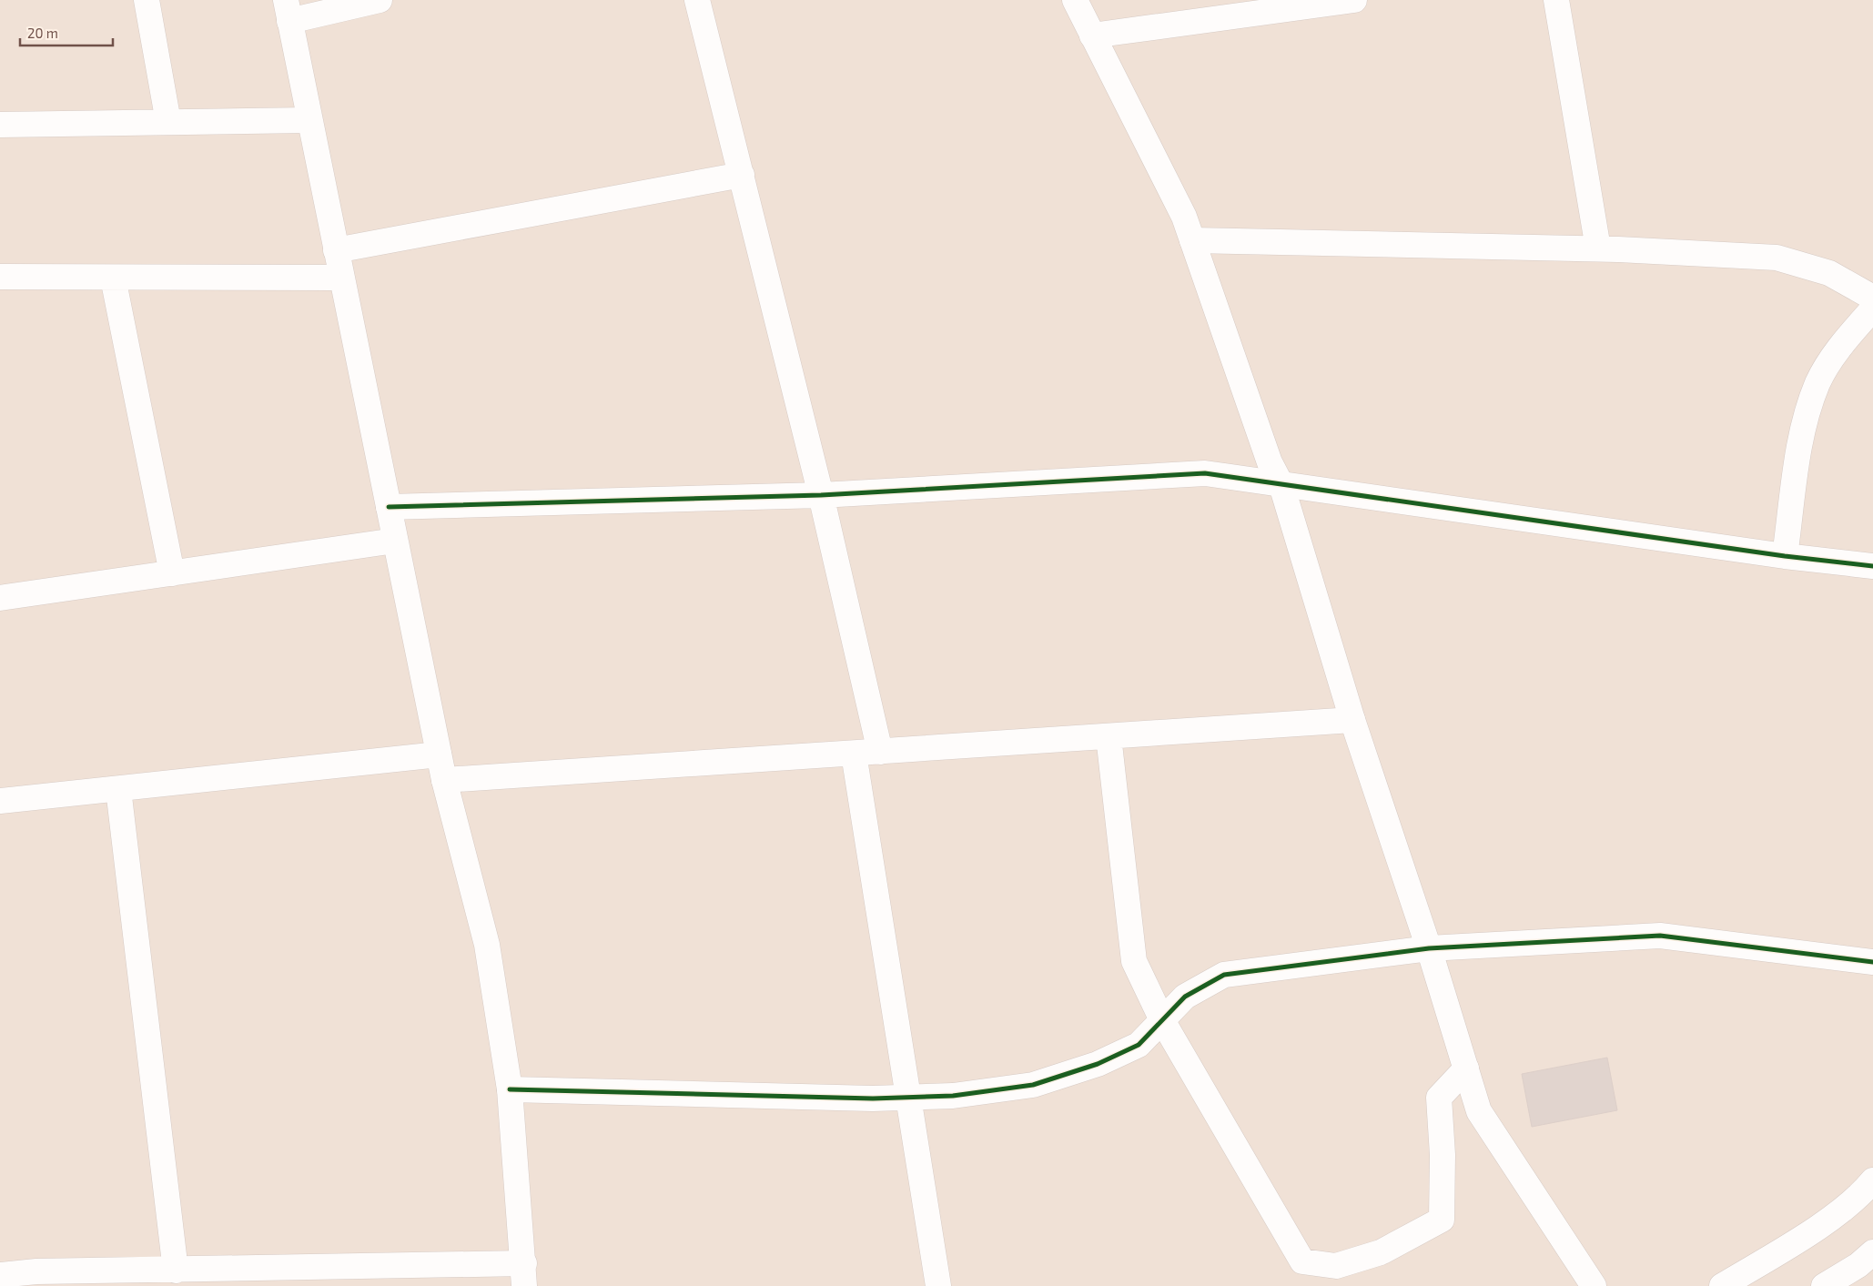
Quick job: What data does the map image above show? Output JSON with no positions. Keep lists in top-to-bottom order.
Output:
{
  "scale_bar": "20 m"
}
